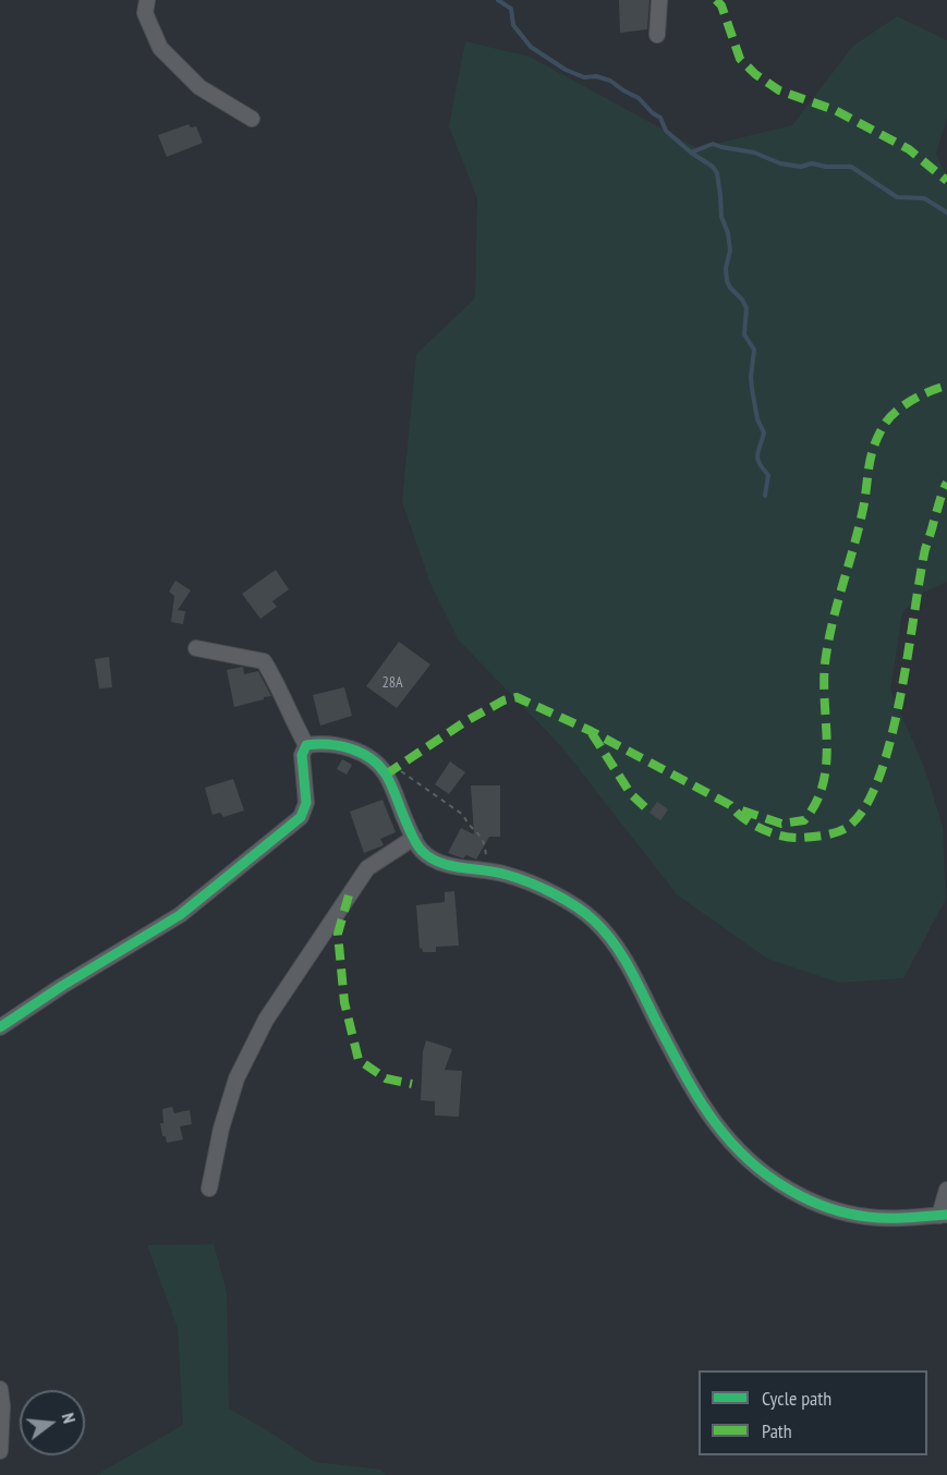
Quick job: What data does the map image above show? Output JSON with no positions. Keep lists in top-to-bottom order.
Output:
{
  "house_numbers": ["28A"],
  "legend": ["Cycle path", "Path"],
  "north": "right"
}
